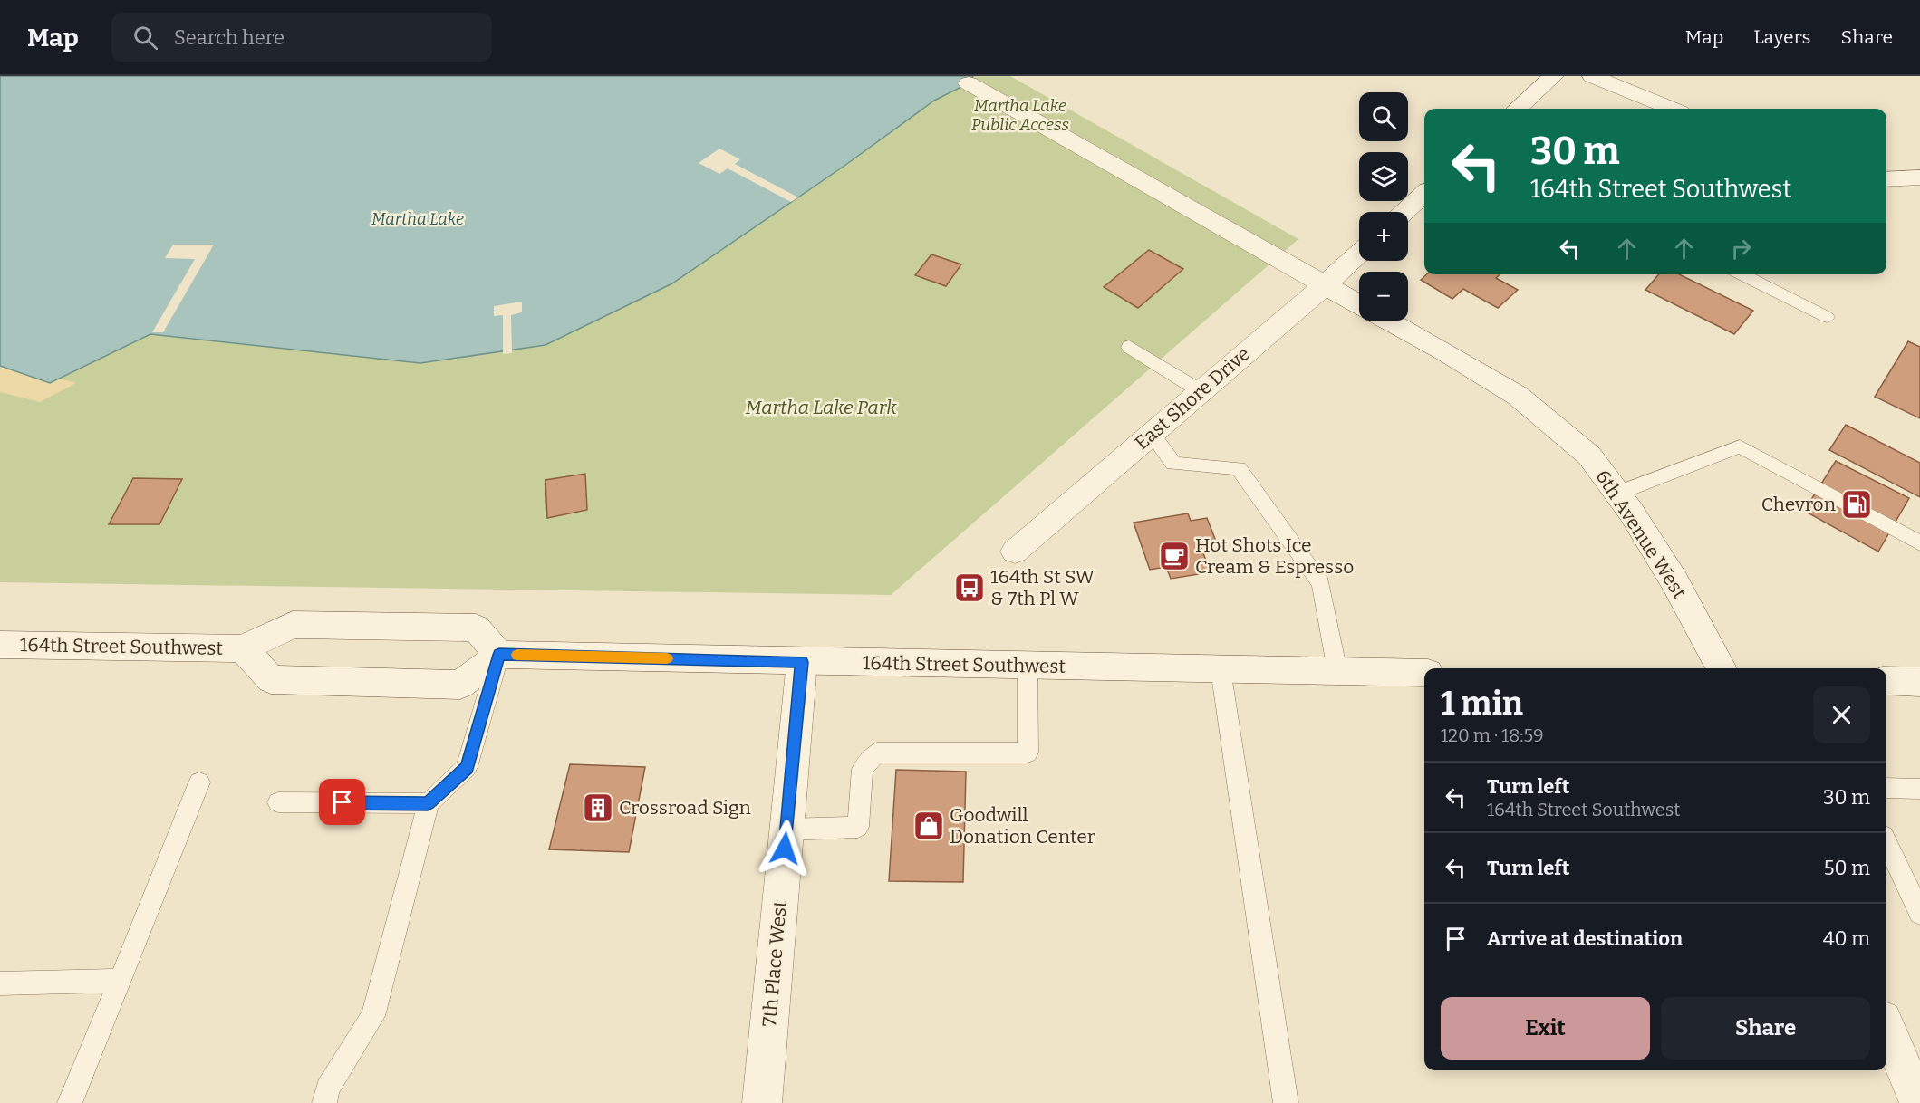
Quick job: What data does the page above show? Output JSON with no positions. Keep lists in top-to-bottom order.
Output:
{
  "streets": {
    "street": [
      "East Shore Drive",
      "6th Avenue West",
      "164th Street Southwest",
      "7th Place West"
    ]
  },
  "crossings": [
    ["East Shore Drive", "6th Avenue West"],
    ["164th Street Southwest", "7th Place West"]
  ],
  "water": ["Martha Lake"],
  "parks": ["Martha Lake Public Access", "Martha Lake Park"],
  "places": {
    "fuel station": ["Chevron"],
    "cafe": ["Hot Shots Ice Cream & Espresso"],
    "bus stop": ["164th St SW & 7th Pl W"],
    "building": ["Crossroad Sign"],
    "shop": ["Goodwill Donation Center"]
  },
  "page": {
    "header": "Map",
    "search": "Search here",
    "nav": ["Map", "Layers", "Share"],
    "map_buttons": ["+", "−"],
    "turn": ["30 m", "164th Street Southwest"],
    "heading": ["1 min", "120 m · 18:59"],
    "list": [
      {
        "name": "Turn left",
        "note": "164th Street Southwest",
        "value": "30 m"
      },
      {
        "name": "Turn left",
        "value": "50 m"
      },
      {
        "name": "Arrive at destination",
        "value": "40 m"
      }
    ],
    "buttons": ["Exit", "Share"]
  }
}
